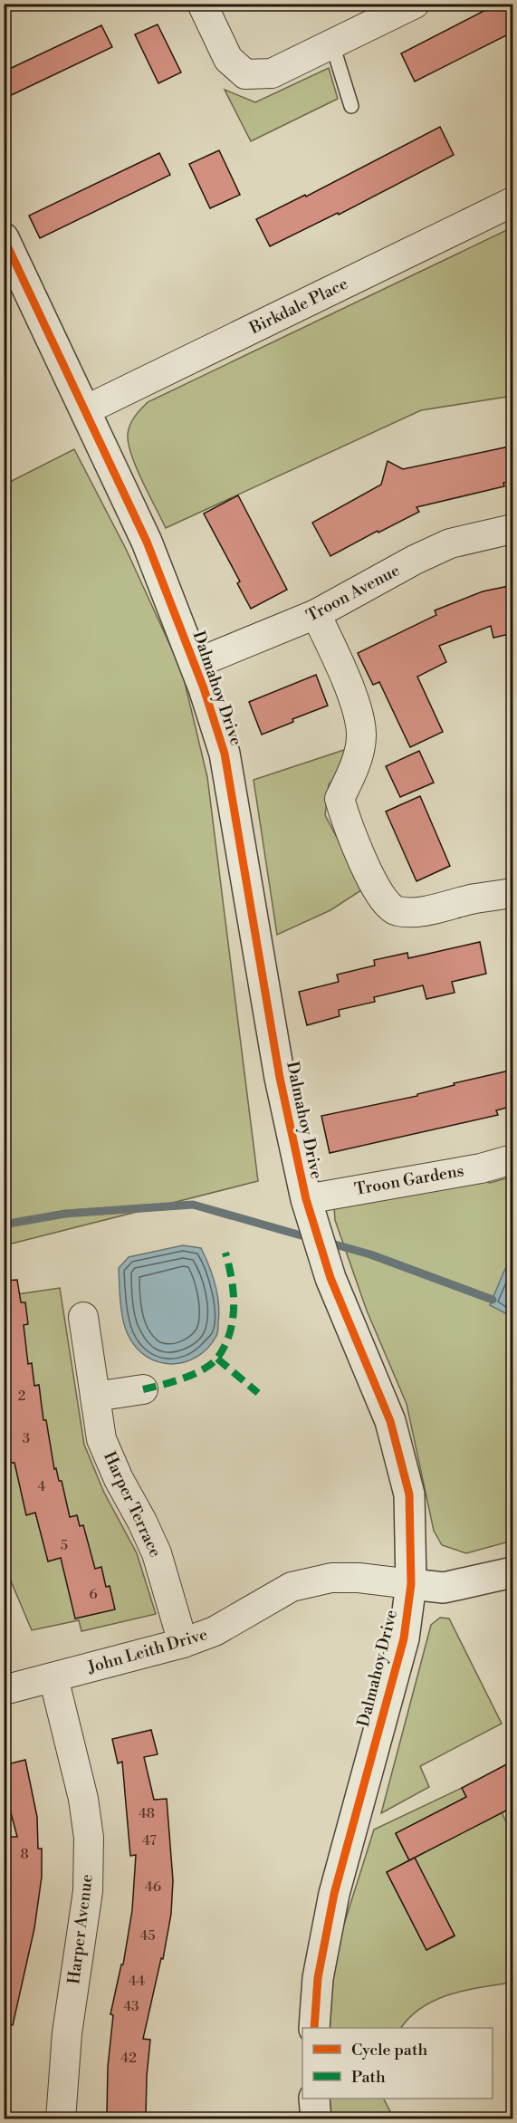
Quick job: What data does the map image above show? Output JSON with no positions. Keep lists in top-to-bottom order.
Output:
{
  "streets": {
    "street": [
      "Birkdale Place",
      "Troon Avenue",
      "Dalmahoy Drive",
      "Troon Gardens",
      "Harper Terrace",
      "John Leith Drive",
      "Harper Avenue"
    ]
  },
  "crossings": [
    ["Birkdale Place", "Dalmahoy Drive"],
    ["Troon Avenue", "Dalmahoy Drive"],
    ["Dalmahoy Drive", "Troon Gardens"],
    ["Dalmahoy Drive", "John Leith Drive"],
    ["Harper Terrace", "John Leith Drive"],
    ["John Leith Drive", "Harper Avenue"]
  ],
  "house_numbers": [
    "2",
    "3",
    "4",
    "5",
    "6",
    "48",
    "47",
    "8",
    "46",
    "45",
    "44",
    "43",
    "42"
  ],
  "legend": ["Cycle path", "Path"]
}
